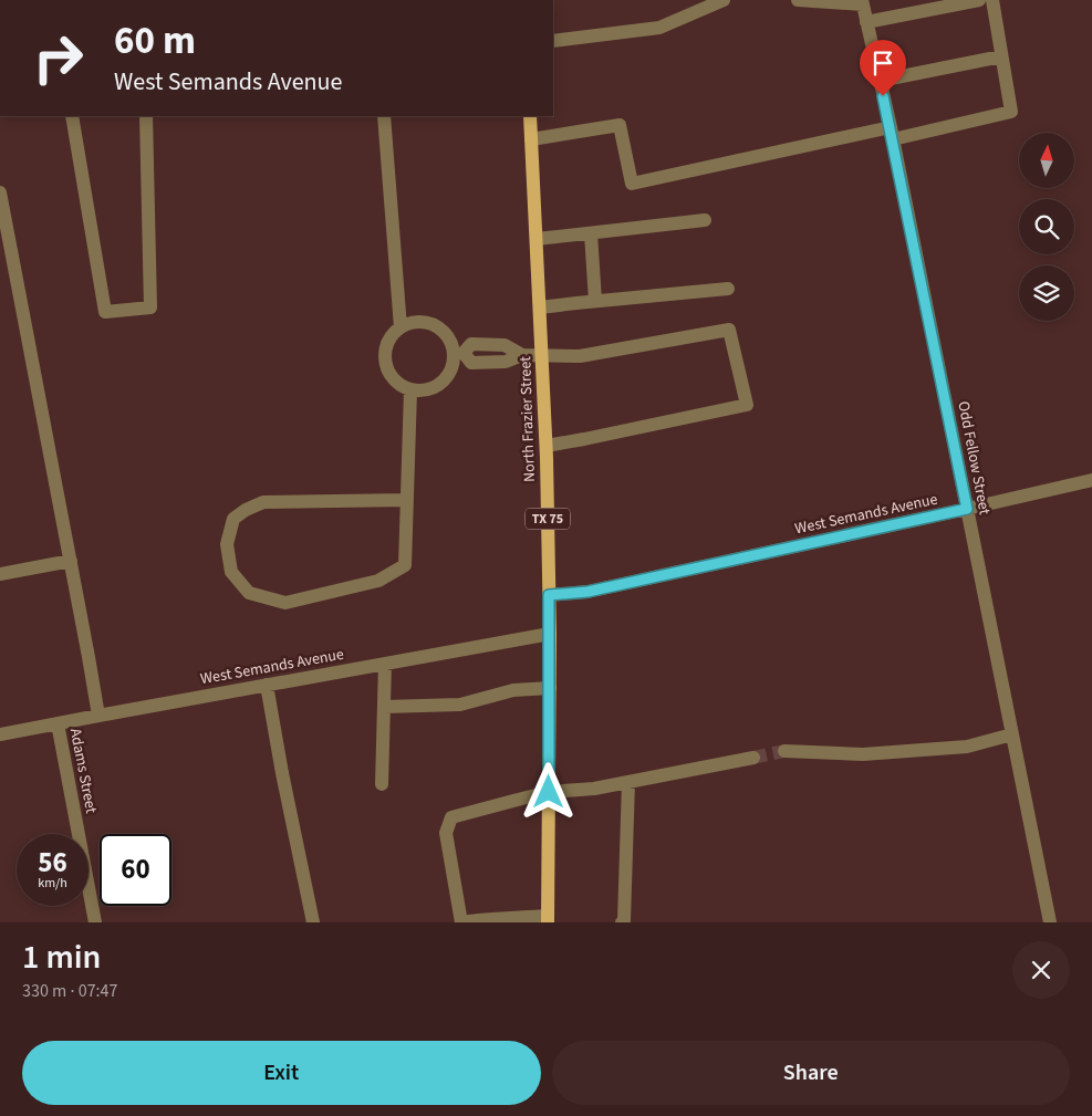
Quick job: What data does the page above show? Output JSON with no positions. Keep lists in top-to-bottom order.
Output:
{
  "streets": {
    "main road": ["North Frazier Street", "TX 75"],
    "street": ["Odd Fellow Street", "West Semands Avenue", "Adams Street"]
  },
  "crossings": [
    ["North Frazier Street", "West Semands Avenue"],
    ["Odd Fellow Street", "West Semands Avenue"],
    ["West Semands Avenue", "Adams Street"]
  ],
  "north": "top",
  "page": {
    "turn": ["60 m", "West Semands Avenue"],
    "speed": "56 km/h",
    "limit": "60",
    "heading": ["1 min", "330 m · 07:47"],
    "buttons": ["Exit", "Share"]
  }
}
